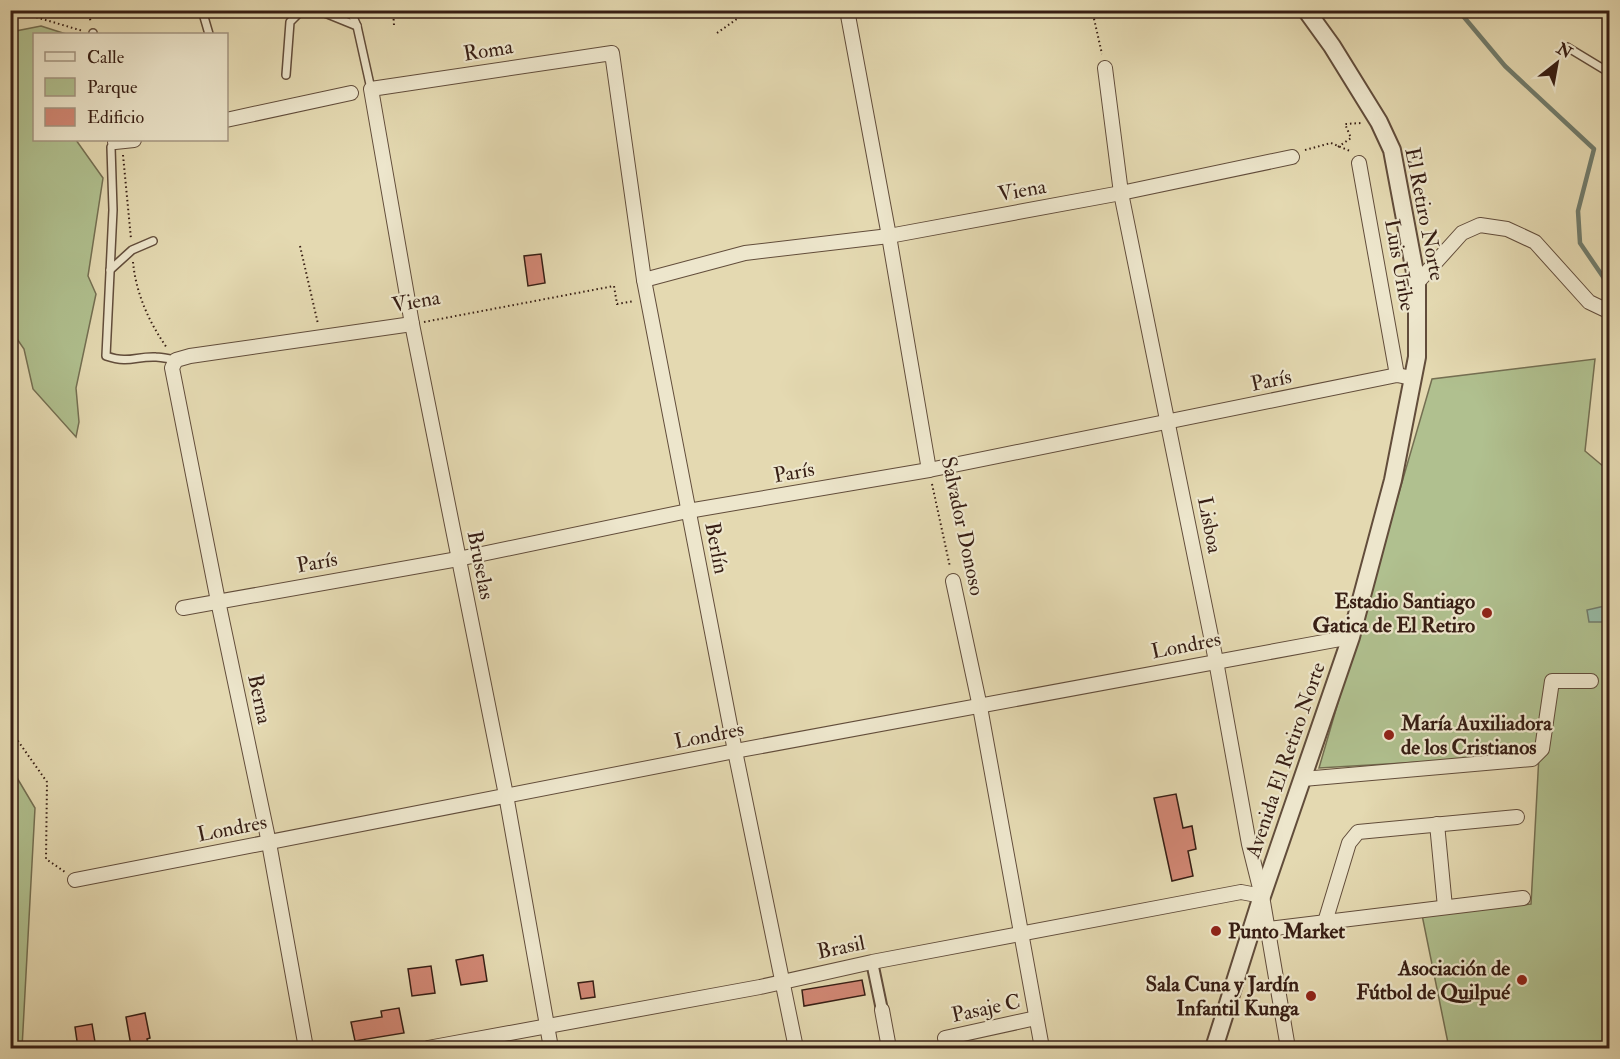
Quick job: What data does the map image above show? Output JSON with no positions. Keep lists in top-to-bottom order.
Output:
{
  "streets": {
    "street": [
      "Roma",
      "Viena",
      "El Retiro Norte",
      "Luis Uribe",
      "París",
      "Lisboa",
      "Salvador Donoso",
      "Berlín",
      "Bruselas",
      "Londres",
      "Berna",
      "Avenida El Retiro Norte",
      "Brasil",
      "Pasaje C"
    ]
  },
  "crossings": [
    ["Roma", "Berlín"],
    ["Roma", "Bruselas"],
    ["Viena", "Lisboa"],
    ["Viena", "Salvador Donoso"],
    ["Viena", "Berlín"],
    ["Viena", "Bruselas"],
    ["Viena", "Berna"],
    ["El Retiro Norte", "Luis Uribe"],
    ["El Retiro Norte", "París"],
    ["El Retiro Norte", "Avenida El Retiro Norte"],
    ["Luis Uribe", "París"],
    ["Luis Uribe", "Avenida El Retiro Norte"],
    ["París", "Lisboa"],
    ["París", "Salvador Donoso"],
    ["París", "Berlín"],
    ["París", "Bruselas"],
    ["París", "Berna"],
    ["París", "Avenida El Retiro Norte"],
    ["Lisboa", "Londres"],
    ["Lisboa", "Avenida El Retiro Norte"],
    ["Lisboa", "Brasil"],
    ["Salvador Donoso", "Londres"],
    ["Salvador Donoso", "Brasil"],
    ["Salvador Donoso", "Pasaje C"],
    ["Berlín", "Londres"],
    ["Berlín", "Brasil"],
    ["Bruselas", "Londres"],
    ["Bruselas", "Brasil"],
    ["Londres", "Berna"],
    ["Londres", "Avenida El Retiro Norte"],
    ["Avenida El Retiro Norte", "Brasil"]
  ],
  "places": [
    "Estadio Santiago Gatica de El Retiro",
    "María Auxiliadora de los Cristianos",
    "Punto Market",
    "Asociación de Fútbol de Quilpué",
    "Sala Cuna y Jardín Infantil Kunga"
  ],
  "legend": ["Calle", "Parque", "Edificio"],
  "north": "top right"
}
